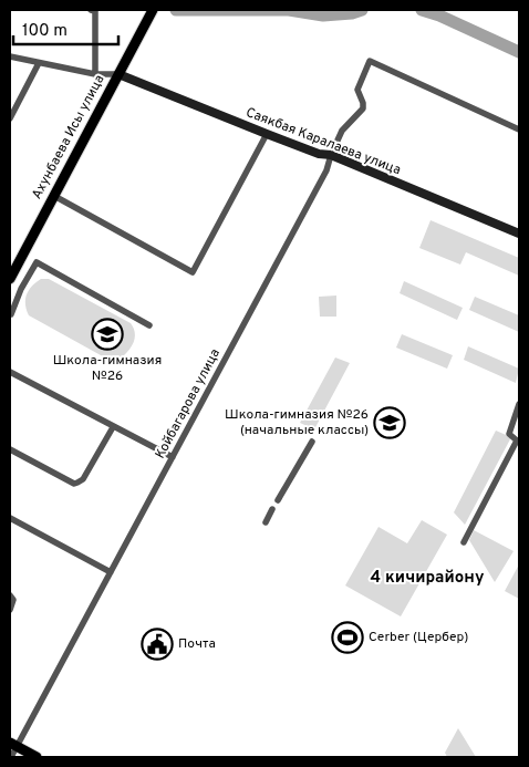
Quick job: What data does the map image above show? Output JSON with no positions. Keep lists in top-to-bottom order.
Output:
{
  "streets": {
    "main road": ["Ахунбаева Исы улица", "Саякбая Каралаева улица"],
    "street": ["Койбагарова улица"]
  },
  "crossings": [
    ["Ахунбаева Исы улица", "Саякбая Каралаева улица"],
    ["Саякбая Каралаева улица", "Койбагарова улица"]
  ],
  "districts": ["4 кичирайону"],
  "places": {
    "school or university": ["Школа-гимназия №26", "Школа-гимназия №26 (начальные классы)"],
    "sports": ["Cerber (Цербер)"],
    "public building": ["Почта"]
  },
  "scale_bar": "100 m"
}
